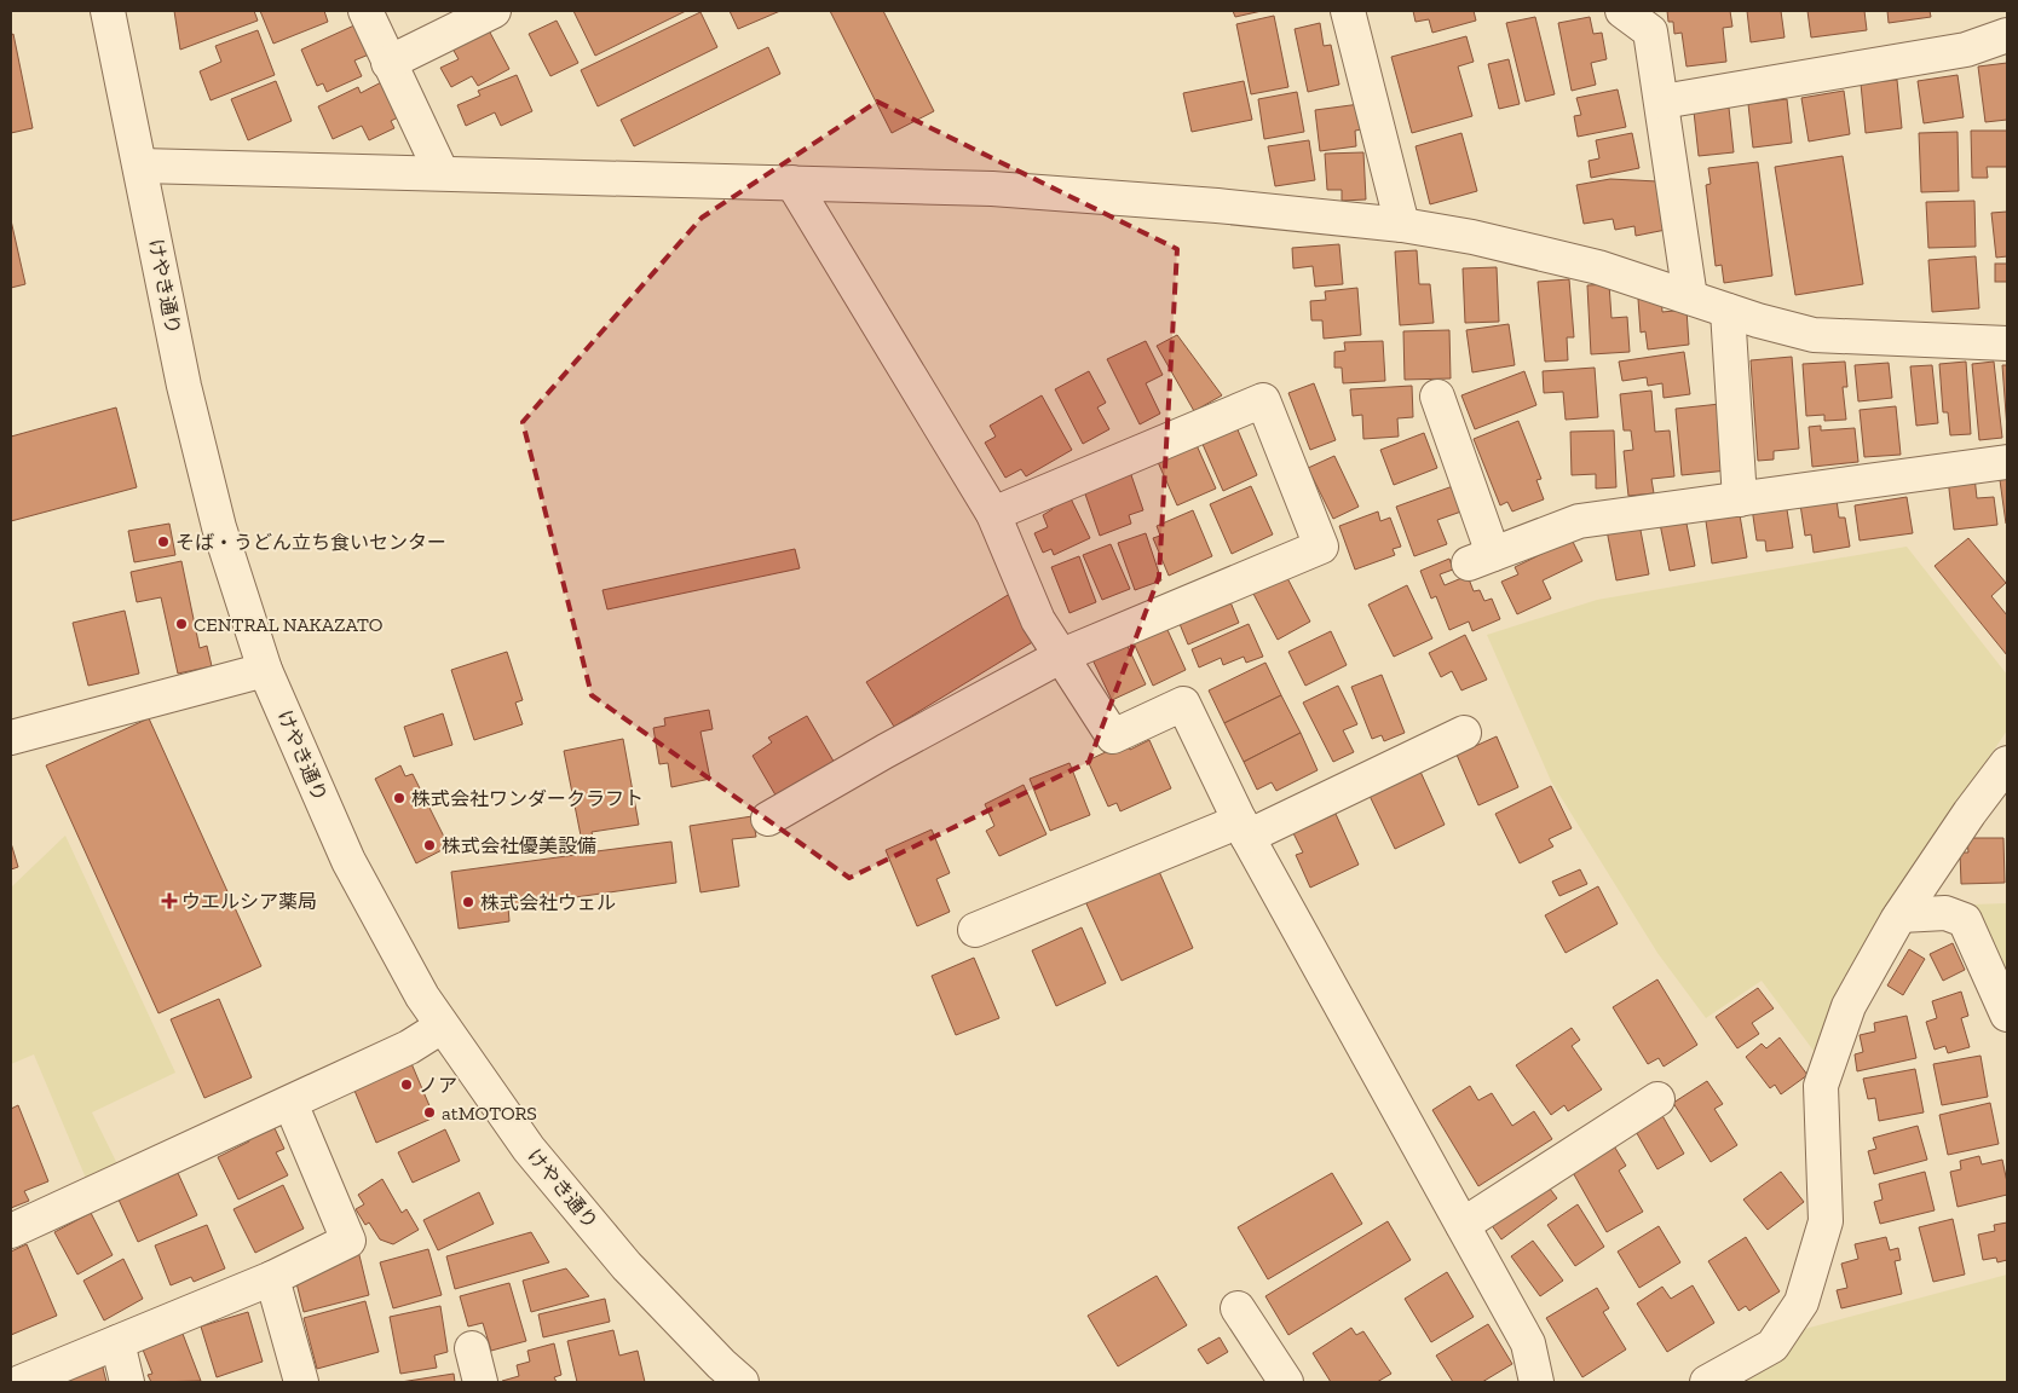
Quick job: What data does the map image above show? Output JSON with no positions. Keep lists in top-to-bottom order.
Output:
{
  "streets": {
    "street": ["けやき通り"]
  },
  "places": {
    "other": [
      "そば・うどん立ち食いセンター",
      "CENTRAL NAKAZATO",
      "株式会社ワンダークラフト",
      "株式会社優美設備",
      "株式会社ウェル",
      "ノア",
      "atMOTORS"
    ],
    "health": ["ウエルシア薬局"]
  }
}
